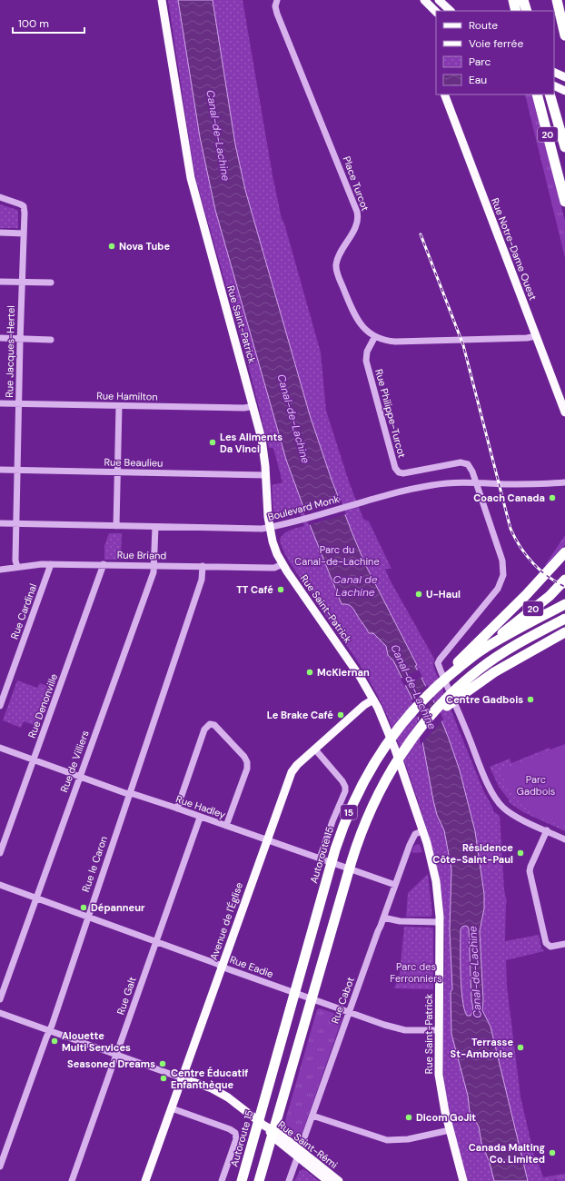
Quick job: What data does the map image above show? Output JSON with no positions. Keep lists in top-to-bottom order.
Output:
{
  "streets": {
    "highway": ["20", "15", "Autoroute 15"],
    "main road": [
      "Rue Notre-Dame Ouest",
      "Rue Saint-Patrick",
      "Avenue de l'Église",
      "Rue Saint-Rémi"
    ],
    "street": [
      "Place Turcot",
      "Rue Jacques-Hertel",
      "Rue Hamilton",
      "Rue Philippe-Turcot",
      "Rue Beaulieu",
      "Boulevard Monk",
      "Rue Briand",
      "Rue Cardinal",
      "Rue Denonville",
      "Rue de Villiers",
      "Rue Hadley",
      "Rue le Caron",
      "Rue Eadie",
      "Rue Galt",
      "Rue Cabot"
    ]
  },
  "crossings": [
    ["20", "Autoroute 15"],
    ["Place Turcot", "Rue Notre-Dame Ouest"],
    ["Place Turcot", "Rue Philippe-Turcot"],
    ["Rue Saint-Patrick", "Rue Hamilton"],
    ["Rue Saint-Patrick", "Rue Beaulieu"],
    ["Rue Saint-Patrick", "Boulevard Monk"],
    ["Rue Saint-Patrick", "Rue Briand"],
    ["Rue Saint-Patrick", "Avenue de l'Église"],
    ["Rue Saint-Patrick", "Rue Eadie"],
    ["Rue Saint-Patrick", "Rue Cabot"],
    ["Rue Jacques-Hertel", "Rue Hamilton"],
    ["Rue Jacques-Hertel", "Rue Beaulieu"],
    ["Rue Jacques-Hertel", "Boulevard Monk"],
    ["Rue Jacques-Hertel", "Rue Briand"],
    ["Rue Philippe-Turcot", "Boulevard Monk"],
    ["Boulevard Monk", "Rue de Villiers"],
    ["Rue Briand", "Rue Cardinal"],
    ["Rue Briand", "Rue Denonville"],
    ["Rue Briand", "Rue de Villiers"],
    ["Rue Briand", "Rue le Caron"],
    ["Rue Denonville", "Rue Hadley"],
    ["Rue de Villiers", "Rue Hadley"],
    ["Rue de Villiers", "Rue Eadie"],
    ["Rue Hadley", "Rue le Caron"],
    ["Rue Hadley", "Avenue de l'Église"],
    ["Rue Hadley", "Rue Galt"],
    ["Rue Hadley", "Rue Cabot"],
    ["Rue le Caron", "Rue Eadie"],
    ["Avenue de l'Église", "Rue Eadie"],
    ["Avenue de l'Église", "Rue Saint-Rémi"],
    ["Rue Eadie", "Rue Galt"],
    ["Rue Eadie", "Rue Cabot"],
    ["Rue Cabot", "Rue Saint-Rémi"]
  ],
  "water": ["Canal-de-Lachine", "Canal de Lachine"],
  "parks": ["Parc du Canal-de-Lachine", "Parc Gadbois", "Parc des Ferronniers"],
  "places": [
    "Nova Tube",
    "Les Aliments Da Vinci",
    "Coach Canada",
    "TT Café",
    "U-Haul",
    "McKiernan",
    "Centre Gadbois",
    "Le Brake Café",
    "Résidence Côte-Saint-Paul",
    "Dépanneur",
    "Alouette Multi Services",
    "Terrasse St-Ambroise",
    "Seasoned Dreams",
    "Centre Éducatif Enfanthèque",
    "Dicom GoJit",
    "Canada Malting Co. Limited"
  ],
  "legend": [
    "Route",
    "Voie ferrée",
    "Parc",
    "Eau"
  ],
  "scale_bar": "100 m"
}
